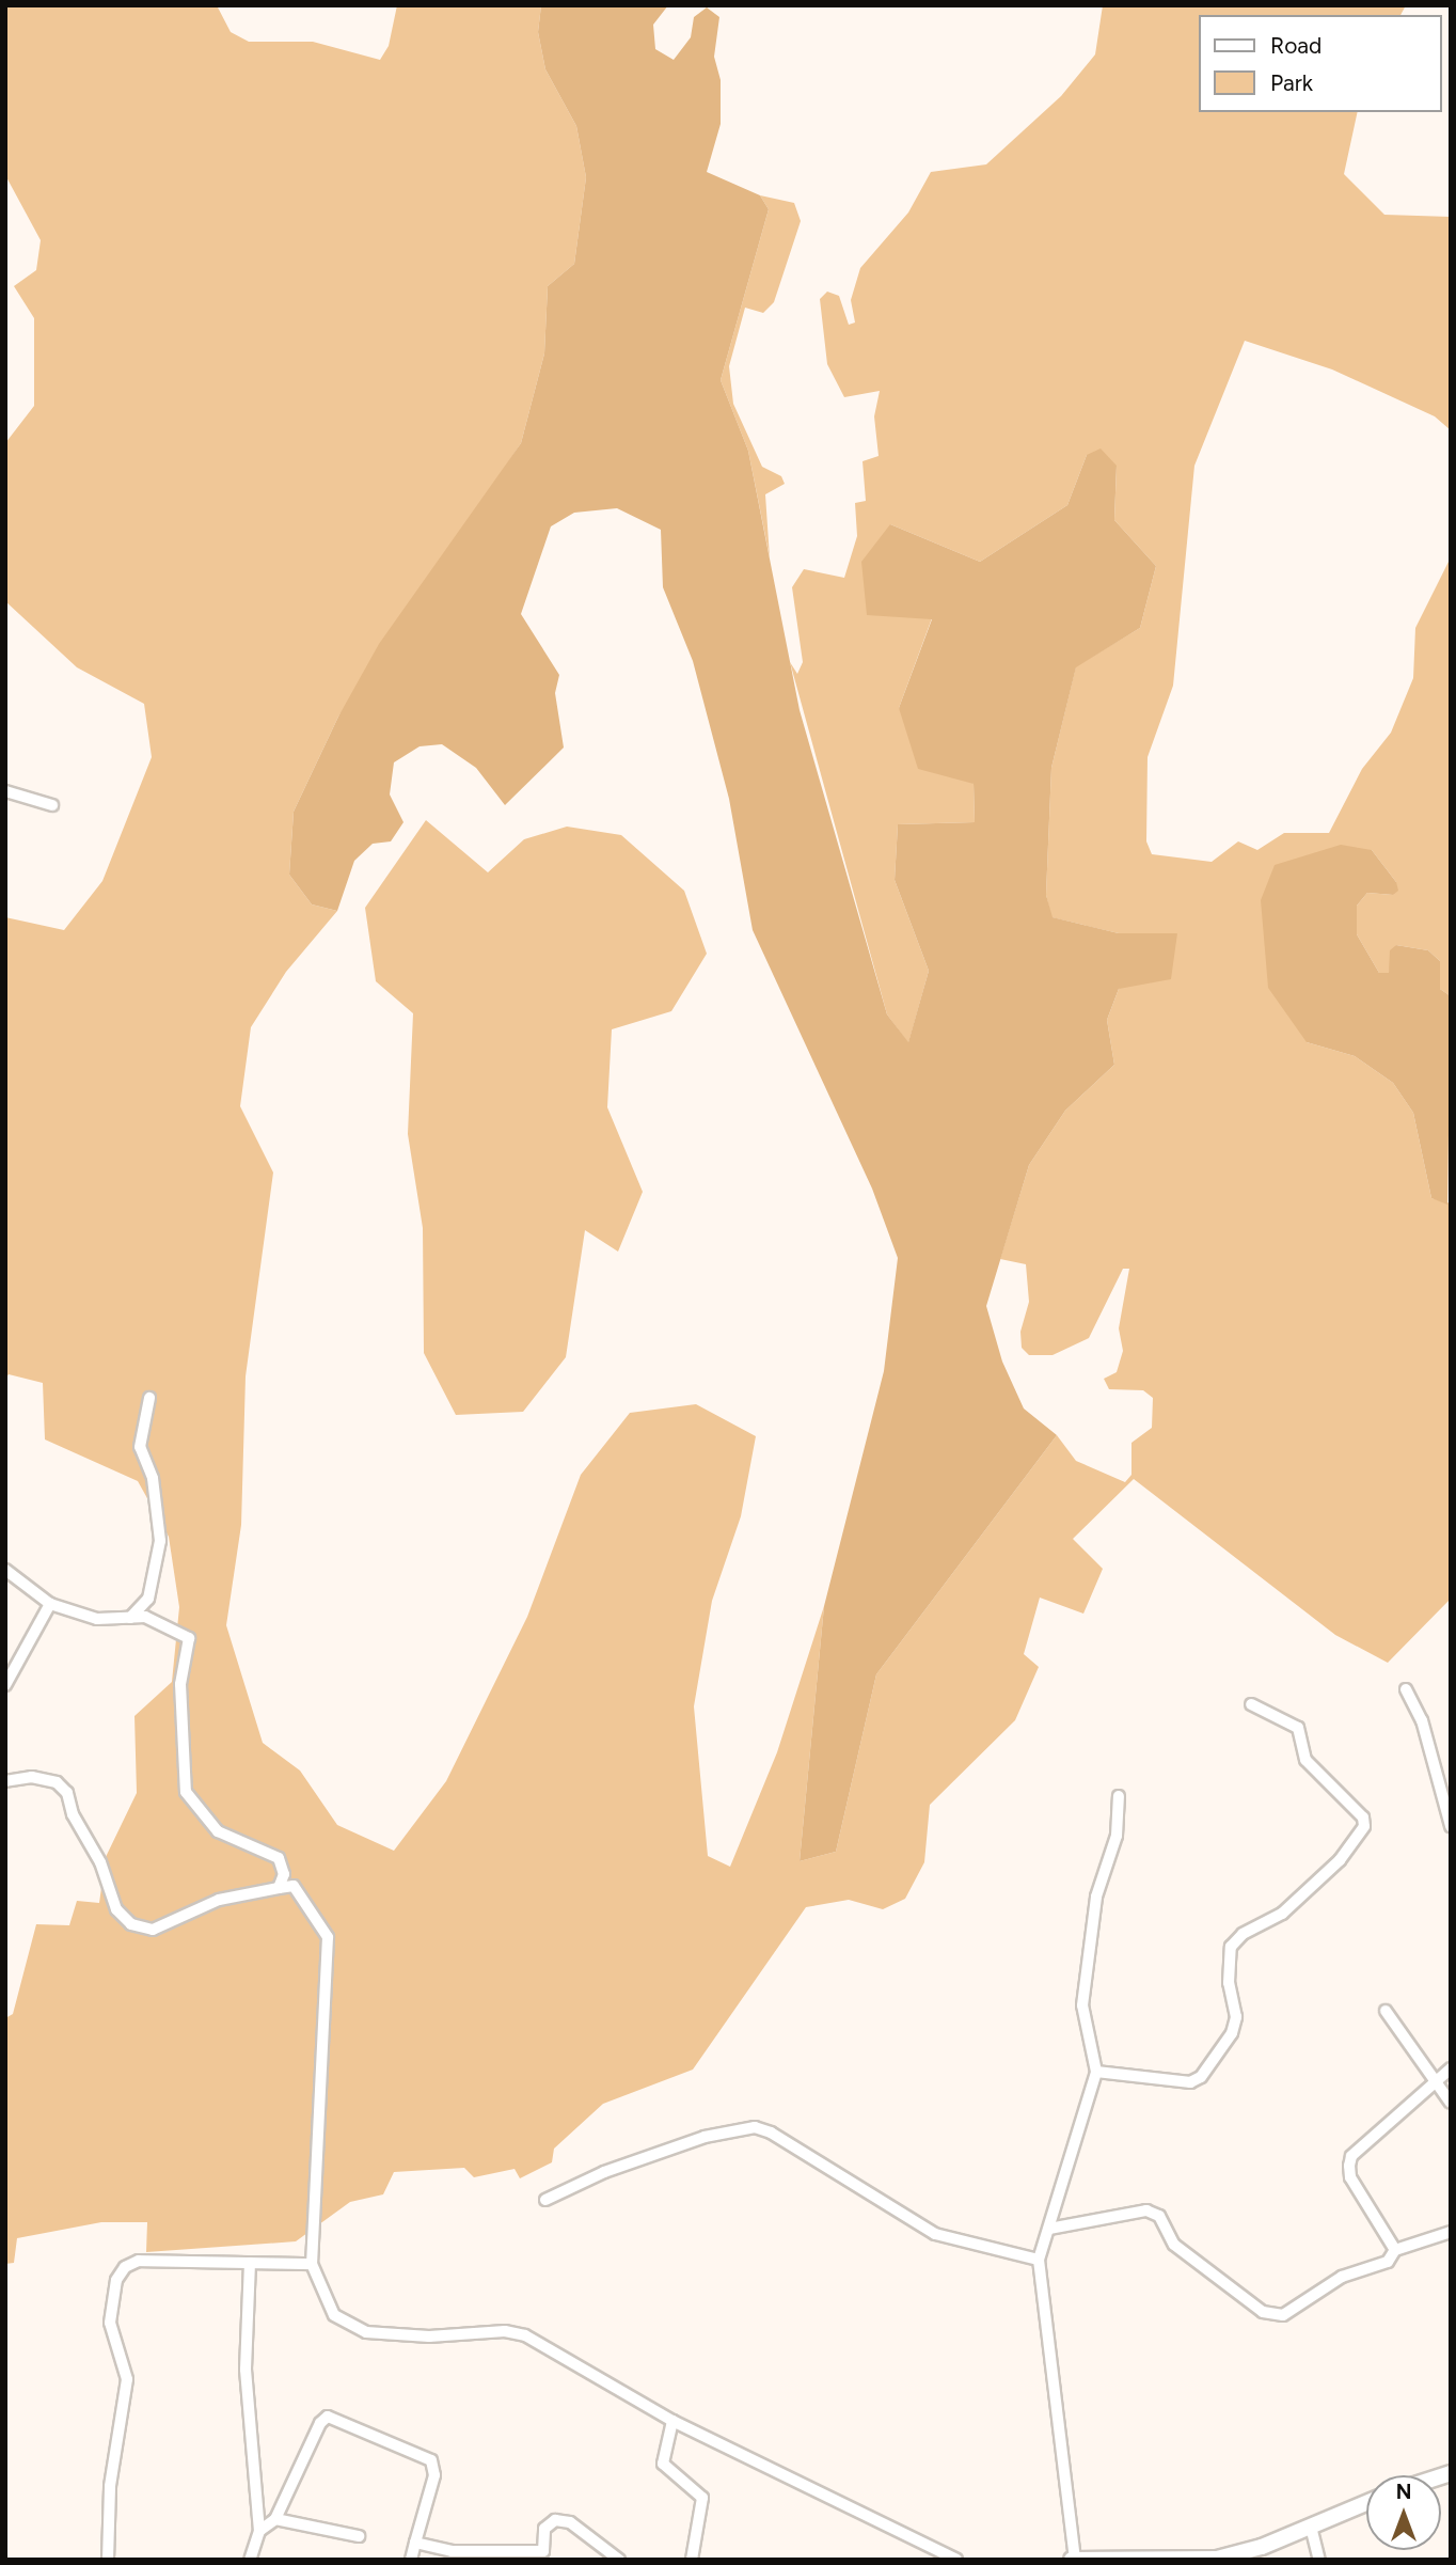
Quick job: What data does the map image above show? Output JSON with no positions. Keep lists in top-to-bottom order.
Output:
{
  "legend": ["Road", "Park"],
  "north": "top"
}
